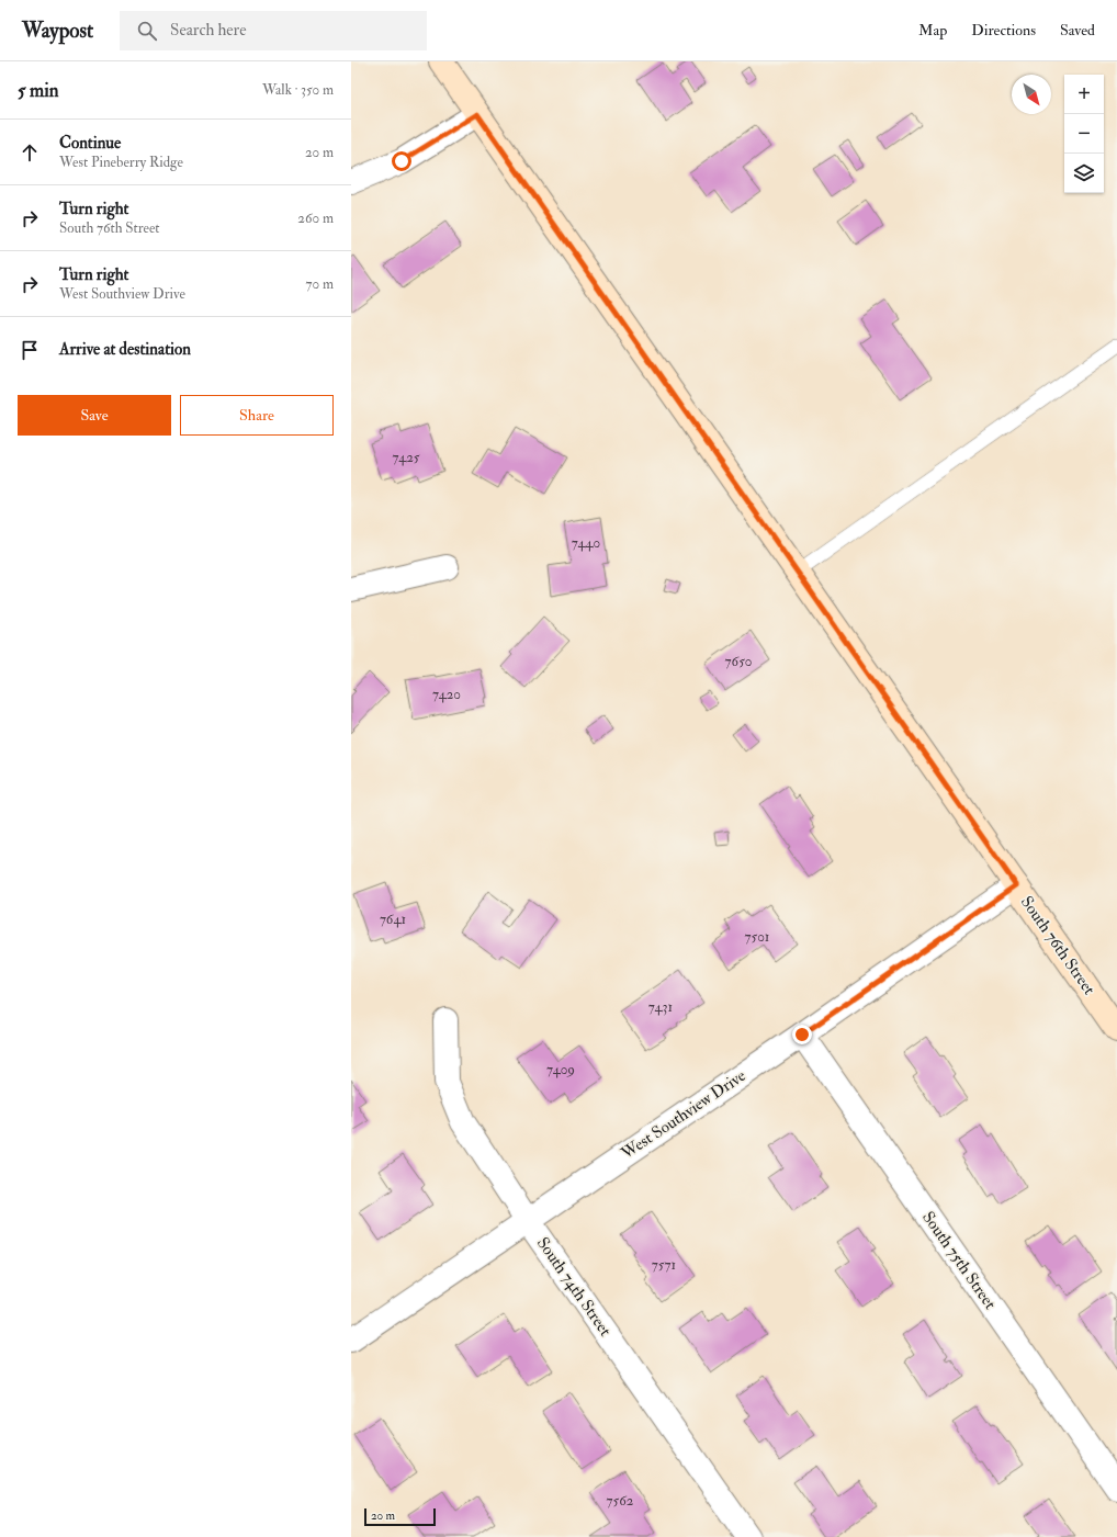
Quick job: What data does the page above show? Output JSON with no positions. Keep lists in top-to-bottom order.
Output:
{
  "streets": {
    "main road": ["South 76th Street"],
    "street": ["West Southview Drive", "South 75th Street", "South 74th Street"]
  },
  "crossings": [
    ["South 76th Street", "West Southview Drive"],
    ["West Southview Drive", "South 75th Street"],
    ["West Southview Drive", "South 74th Street"]
  ],
  "house_numbers": [
    "7425",
    "7440",
    "7650",
    "7420",
    "7641",
    "7501",
    "7431",
    "7409",
    "7571",
    "7562"
  ],
  "scale_bar": "20 m",
  "north": "bottom right",
  "page": {
    "header": "Waypost",
    "search": "Search here",
    "nav": ["Map", "Directions", "Saved"],
    "heading": ["5 min", "Walk · 350 m"],
    "map_buttons": ["+", "−"],
    "list": [
      ["Continue", "West Pineberry Ridge", "20 m"],
      ["Turn right", "South 76th Street", "260 m"],
      ["Turn right", "West Southview Drive", "70 m"],
      "Arrive at destination"
    ],
    "buttons": ["Save", "Share"],
    "scale": "20 m"
  }
}
